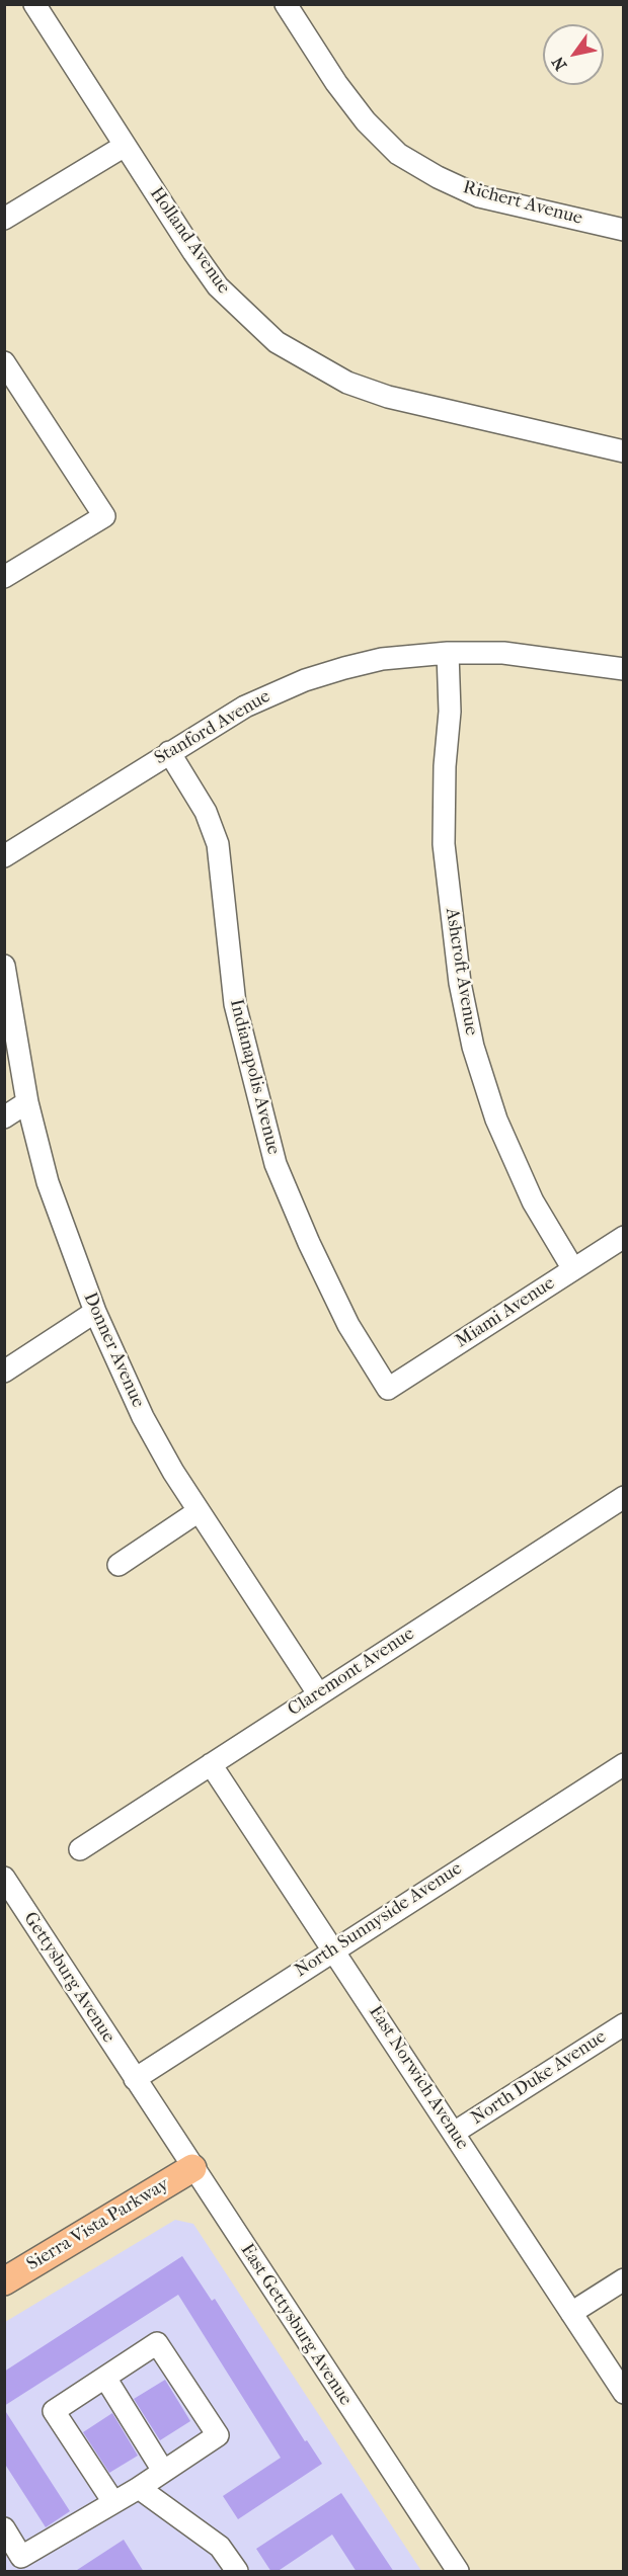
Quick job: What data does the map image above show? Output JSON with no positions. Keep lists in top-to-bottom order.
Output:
{
  "streets": {
    "main road": ["Sierra Vista Parkway"],
    "street": [
      "Richert Avenue",
      "Holland Avenue",
      "Stanford Avenue",
      "Ashcroft Avenue",
      "Indianapolis Avenue",
      "Miami Avenue",
      "Donner Avenue",
      "Claremont Avenue",
      "North Sunnyside Avenue",
      "Gettysburg Avenue",
      "East Norwich Avenue",
      "North Duke Avenue",
      "East Gettysburg Avenue"
    ]
  },
  "crossings": [
    ["Stanford Avenue", "Ashcroft Avenue"],
    ["Stanford Avenue", "Indianapolis Avenue"],
    ["Ashcroft Avenue", "Miami Avenue"],
    ["Indianapolis Avenue", "Miami Avenue"],
    ["Donner Avenue", "Claremont Avenue"],
    ["Claremont Avenue", "East Norwich Avenue"],
    ["North Sunnyside Avenue", "Gettysburg Avenue"],
    ["North Sunnyside Avenue", "East Norwich Avenue"],
    ["North Sunnyside Avenue", "East Gettysburg Avenue"],
    ["Gettysburg Avenue", "East Gettysburg Avenue"],
    ["East Norwich Avenue", "North Duke Avenue"],
    ["Sierra Vista Parkway", "East Gettysburg Avenue"]
  ],
  "north": "bottom left"
}
